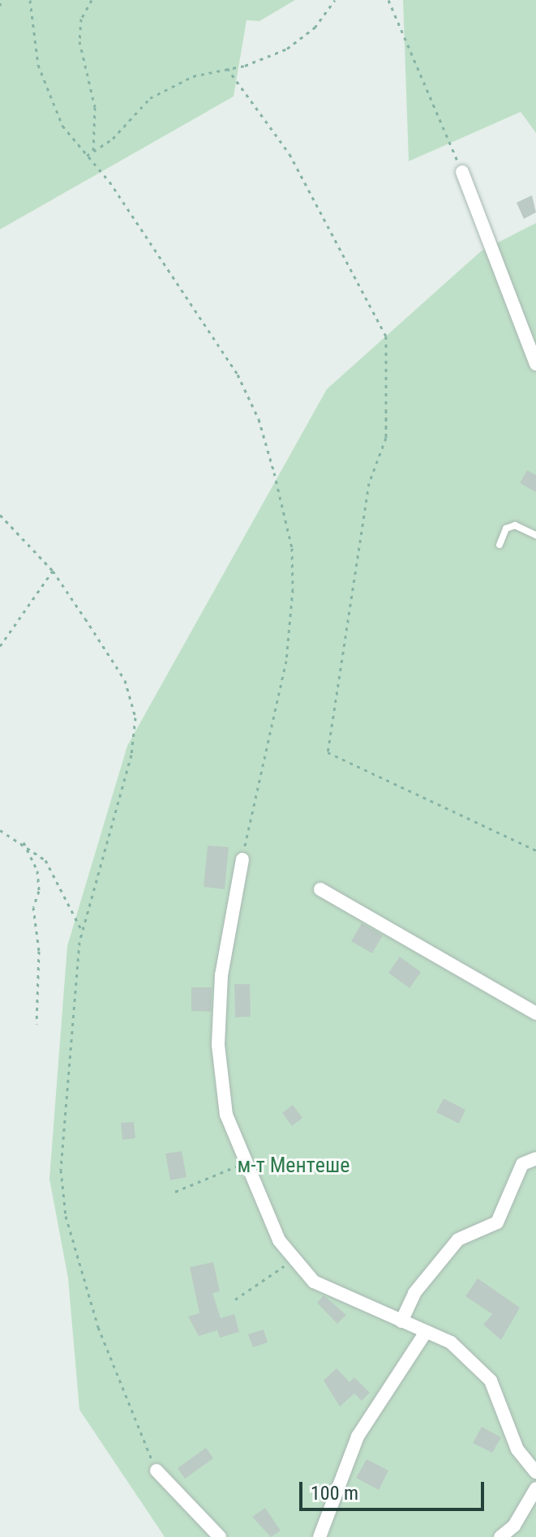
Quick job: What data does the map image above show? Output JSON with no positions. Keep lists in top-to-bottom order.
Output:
{
  "parks": ["м-т Ментeше"],
  "scale_bar": "100 m"
}
